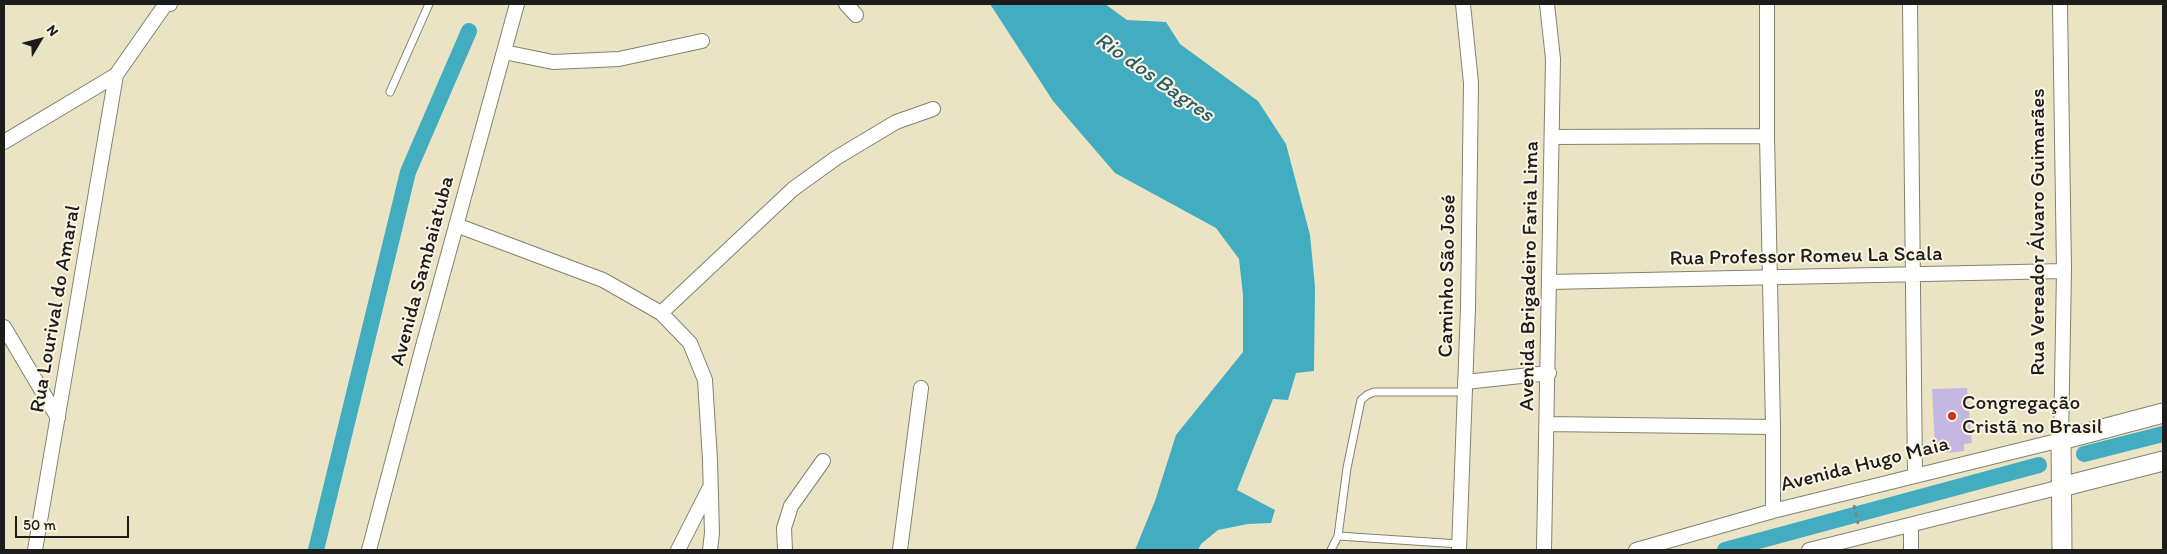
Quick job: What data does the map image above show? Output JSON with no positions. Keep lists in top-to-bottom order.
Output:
{
  "streets": {
    "street": [
      "Rua Vereador Álvaro Guimarães",
      "Rua Professor Romeu La Scala",
      "Avenida Sambaiatuba",
      "Caminho São José",
      "Avenida Brigadeiro Faria Lima",
      "Rua Lourival do Amaral",
      "Avenida Hugo Maia"
    ]
  },
  "crossings": [
    ["Rua Vereador Álvaro Guimarães", "Rua Professor Romeu La Scala"],
    ["Rua Vereador Álvaro Guimarães", "Avenida Hugo Maia"],
    ["Rua Professor Romeu La Scala", "Avenida Brigadeiro Faria Lima"]
  ],
  "water": ["Rio dos Bagres"],
  "places": ["Congregação Cristã no Brasil"],
  "scale_bar": "50 m",
  "north": "top right"
}
